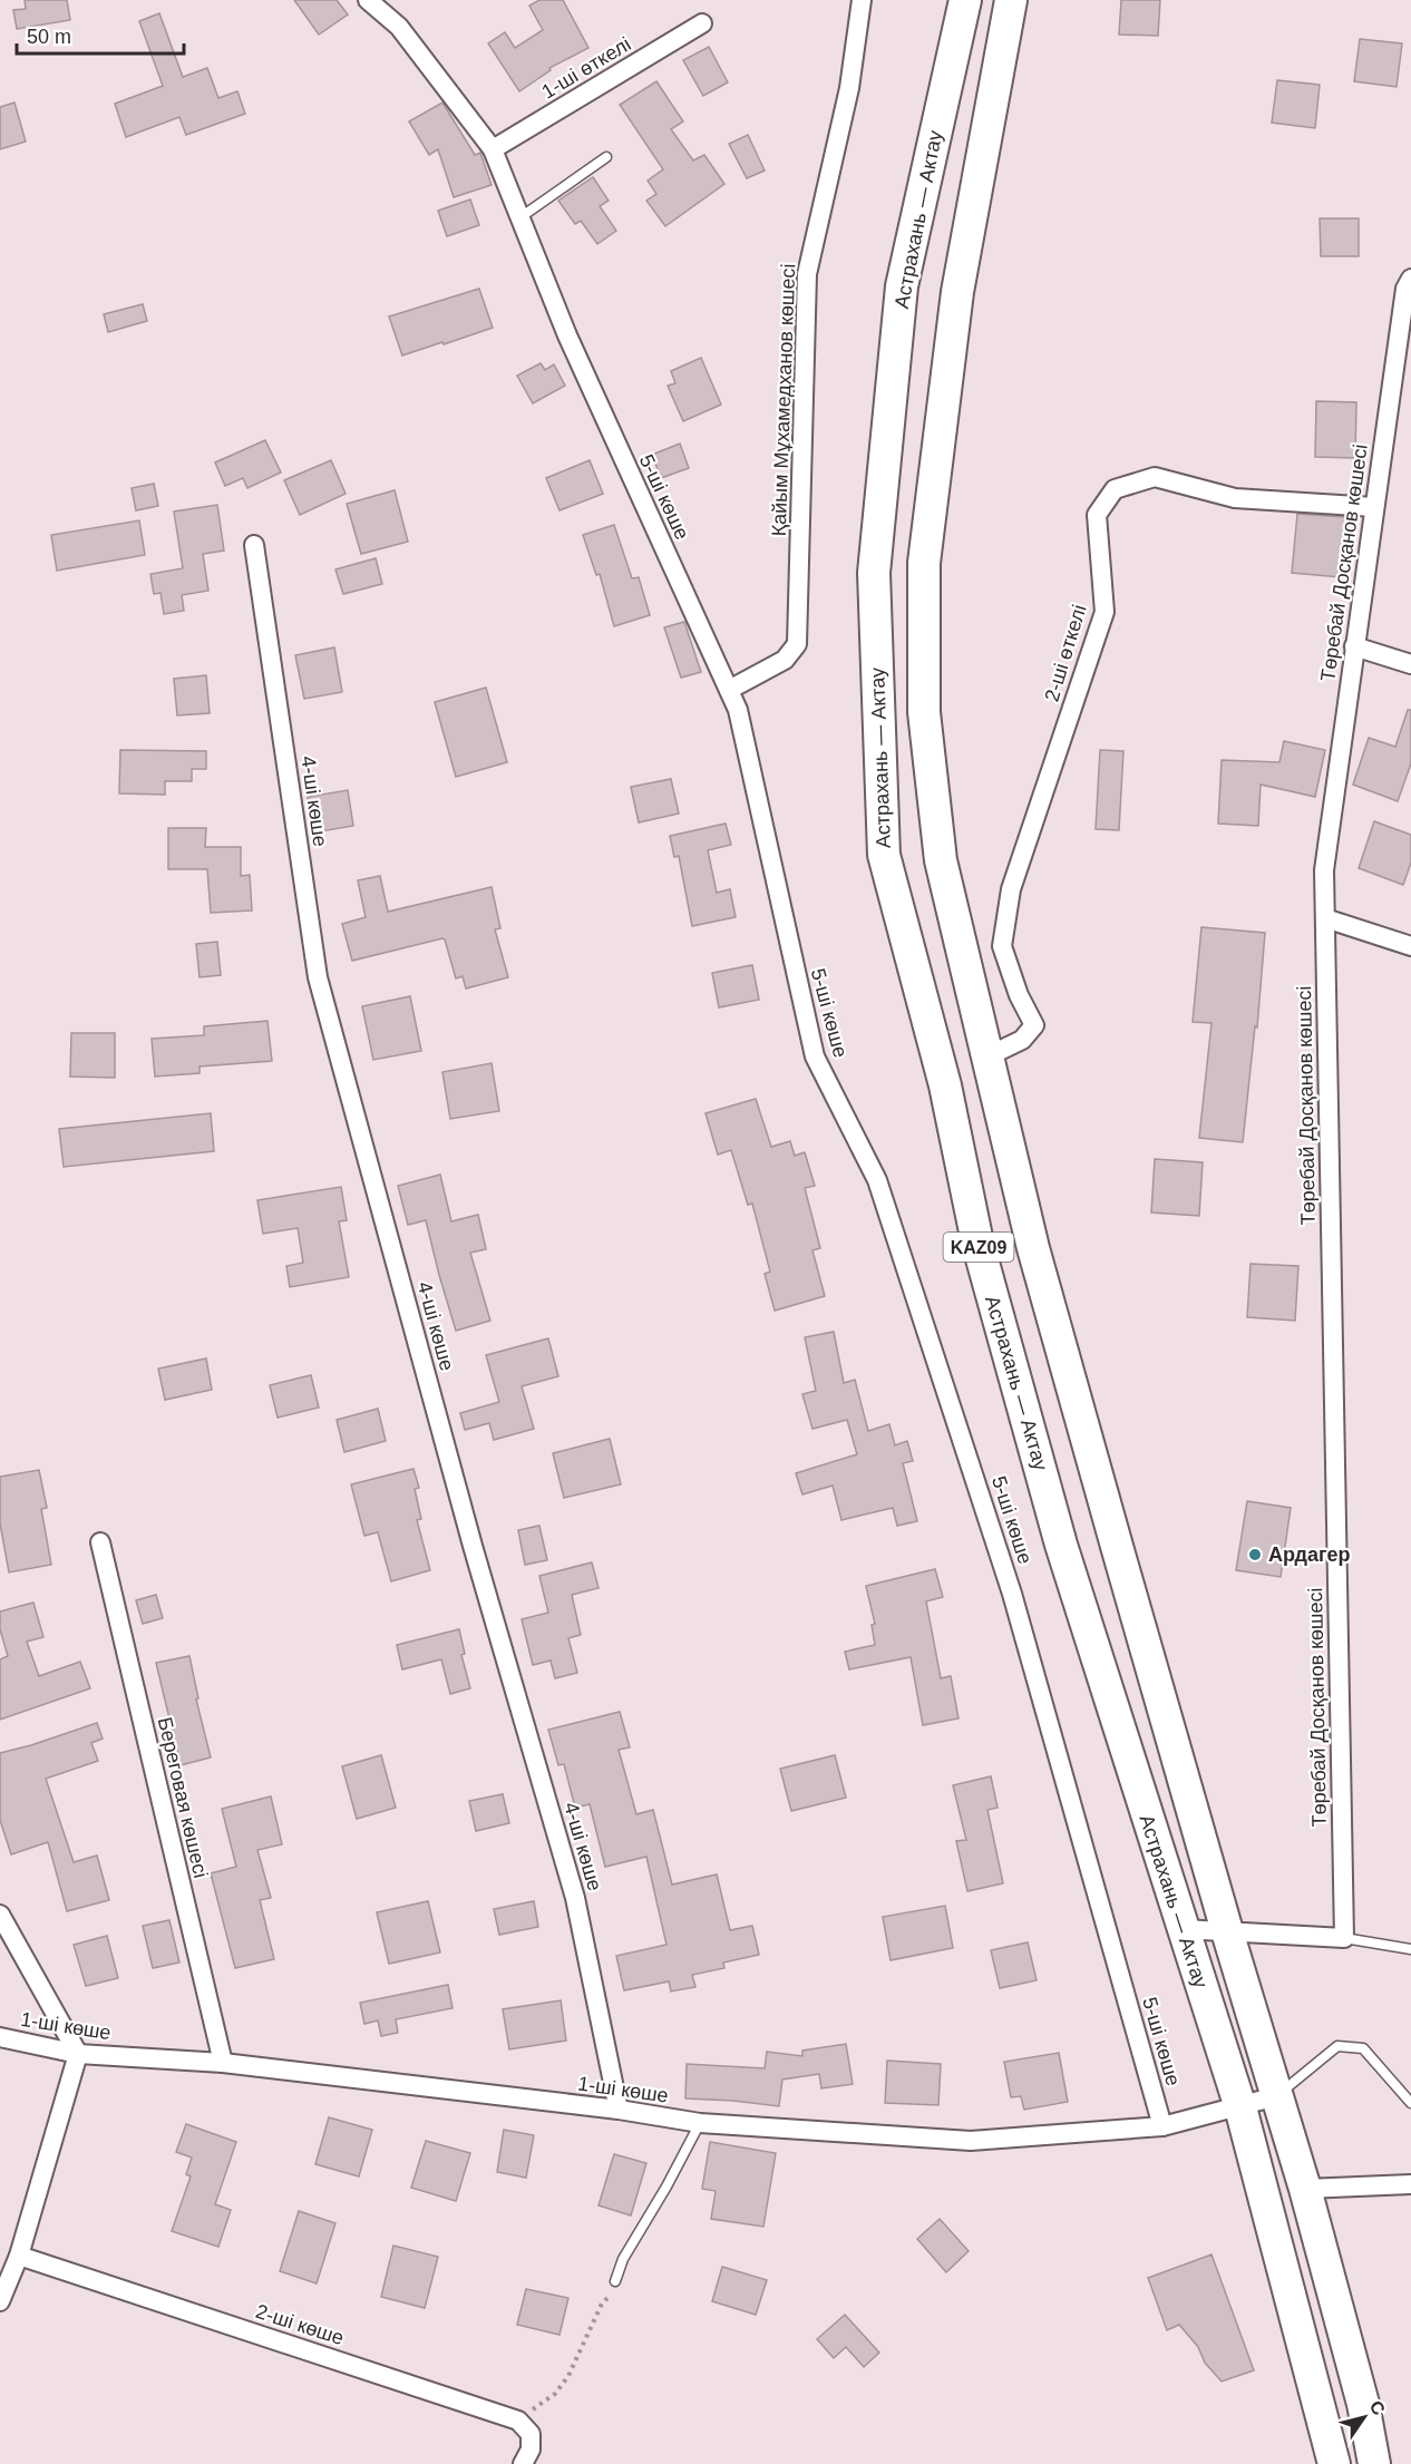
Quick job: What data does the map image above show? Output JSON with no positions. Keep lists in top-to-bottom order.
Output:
{
  "streets": {
    "highway": ["Астрахань — Актау", "KAZ09"],
    "street": [
      "1-ші өткелі",
      "Қайым Мұхамедханов көшесi",
      "5-шi көше",
      "Төребай Досқанов көшесі",
      "2-ші өткелі",
      "4-шi көше",
      "Береговая көшесі",
      "1-ші көше",
      "2-ші көше"
    ]
  },
  "crossings": [
    ["1-ші өткелі", "5-шi көше"],
    ["Астрахань — Актау", "2-ші өткелі"],
    ["Астрахань — Актау", "1-ші көше"],
    ["Қайым Мұхамедханов көшесi", "5-шi көше"],
    ["5-шi көше", "1-ші көше"],
    ["Төребай Досқанов көшесі", "2-ші өткелі"],
    ["4-шi көше", "1-ші көше"],
    ["Береговая көшесі", "1-ші көше"]
  ],
  "places": ["Ардагер"],
  "scale_bar": "50 m",
  "north": "top right"
}
